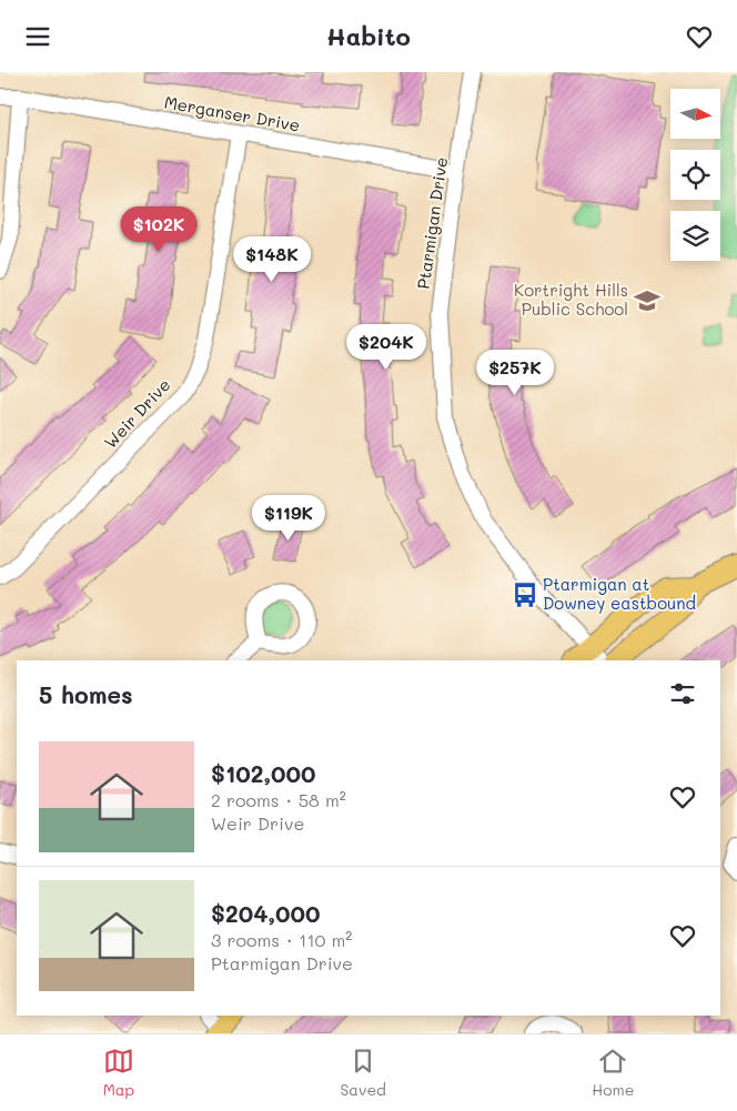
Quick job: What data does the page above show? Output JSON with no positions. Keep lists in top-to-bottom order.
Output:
{
  "streets": {
    "street": ["Merganser Drive", "Ptarmigan Drive", "Weir Drive"]
  },
  "crossings": [
    ["Merganser Drive", "Ptarmigan Drive"],
    ["Merganser Drive", "Weir Drive"]
  ],
  "places": {
    "school or university": ["Kortright Hills Public School"],
    "bus stop": ["Ptarmigan at Downey eastbound"]
  },
  "north": "right",
  "page": {
    "header": "Habito",
    "price": [
      "$102K",
      "$148K",
      "$204K",
      "$257K",
      "$119K"
    ],
    "heading": "5 homes",
    "list": [
      {
        "name": "$102,000",
        "note": "2 rooms · 58 m² · Weir Drive"
      },
      {
        "name": "$204,000",
        "note": "3 rooms · 110 m² · Ptarmigan Drive"
      }
    ],
    "tabs": ["Map", "Saved", "Home"]
  }
}
